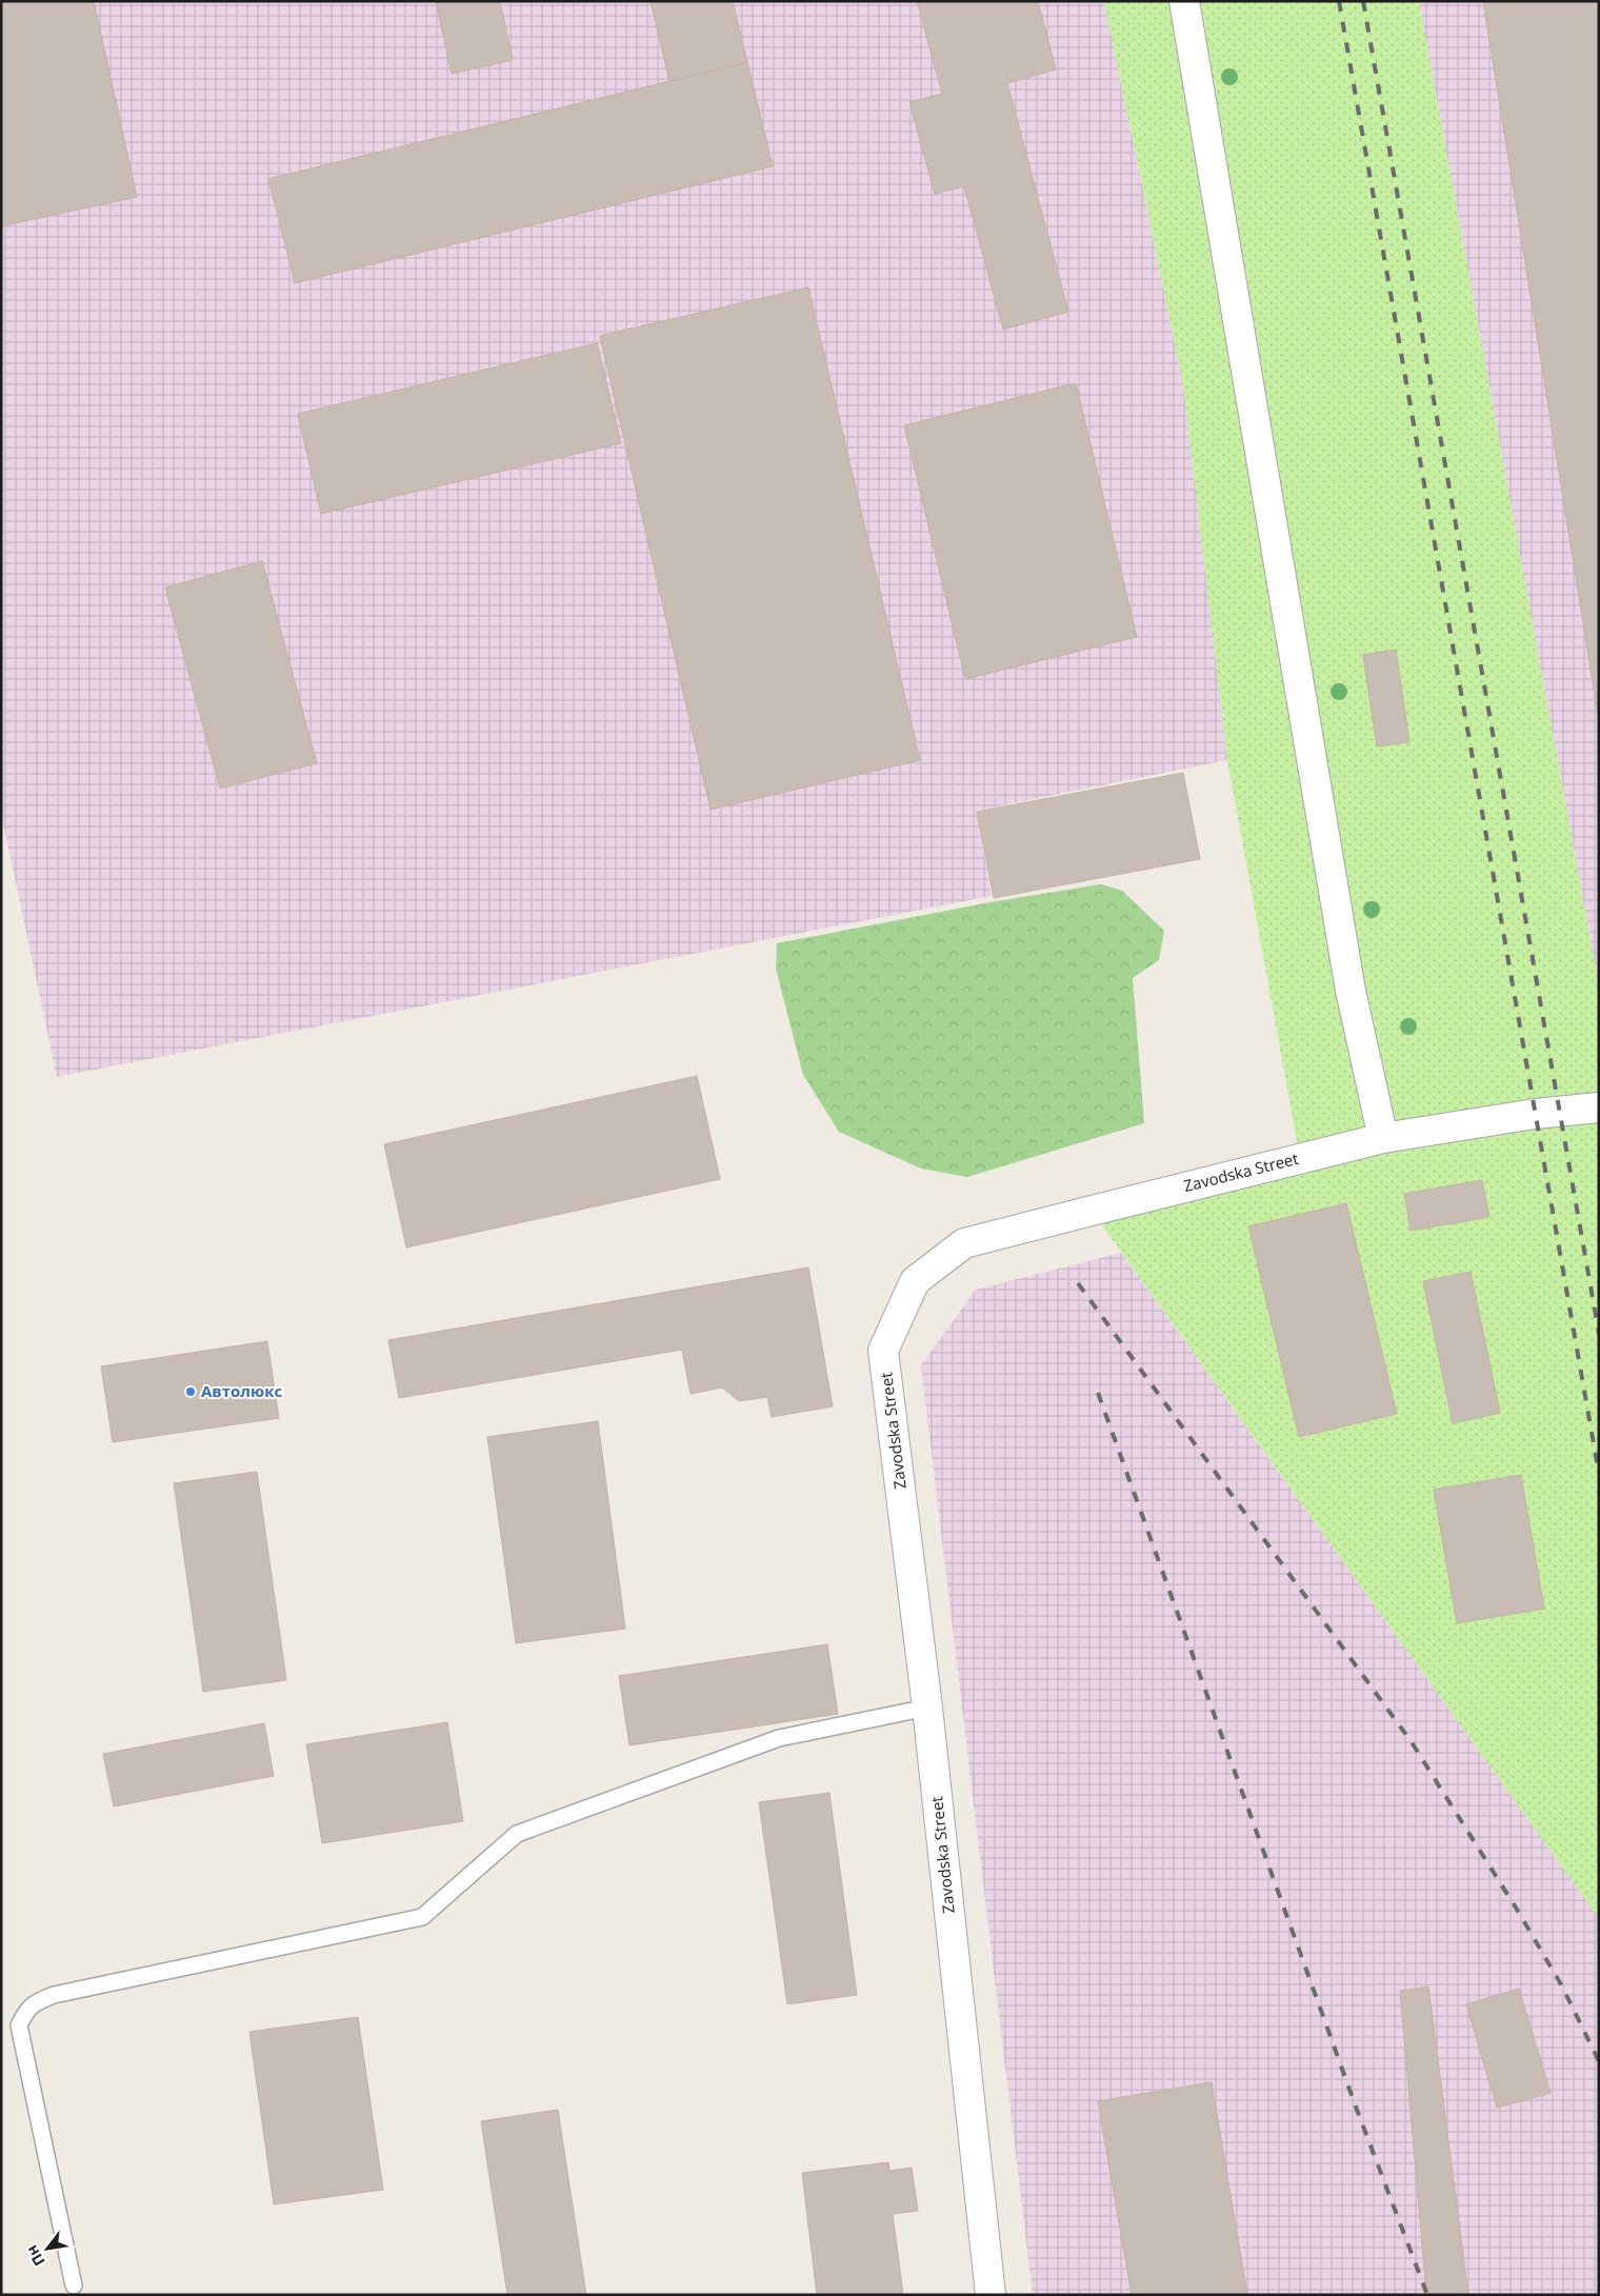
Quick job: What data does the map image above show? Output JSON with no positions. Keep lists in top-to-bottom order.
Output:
{
  "streets": {
    "street": ["Zavodska Street"]
  },
  "places": ["Автолюкс"],
  "north": "bottom left"
}
